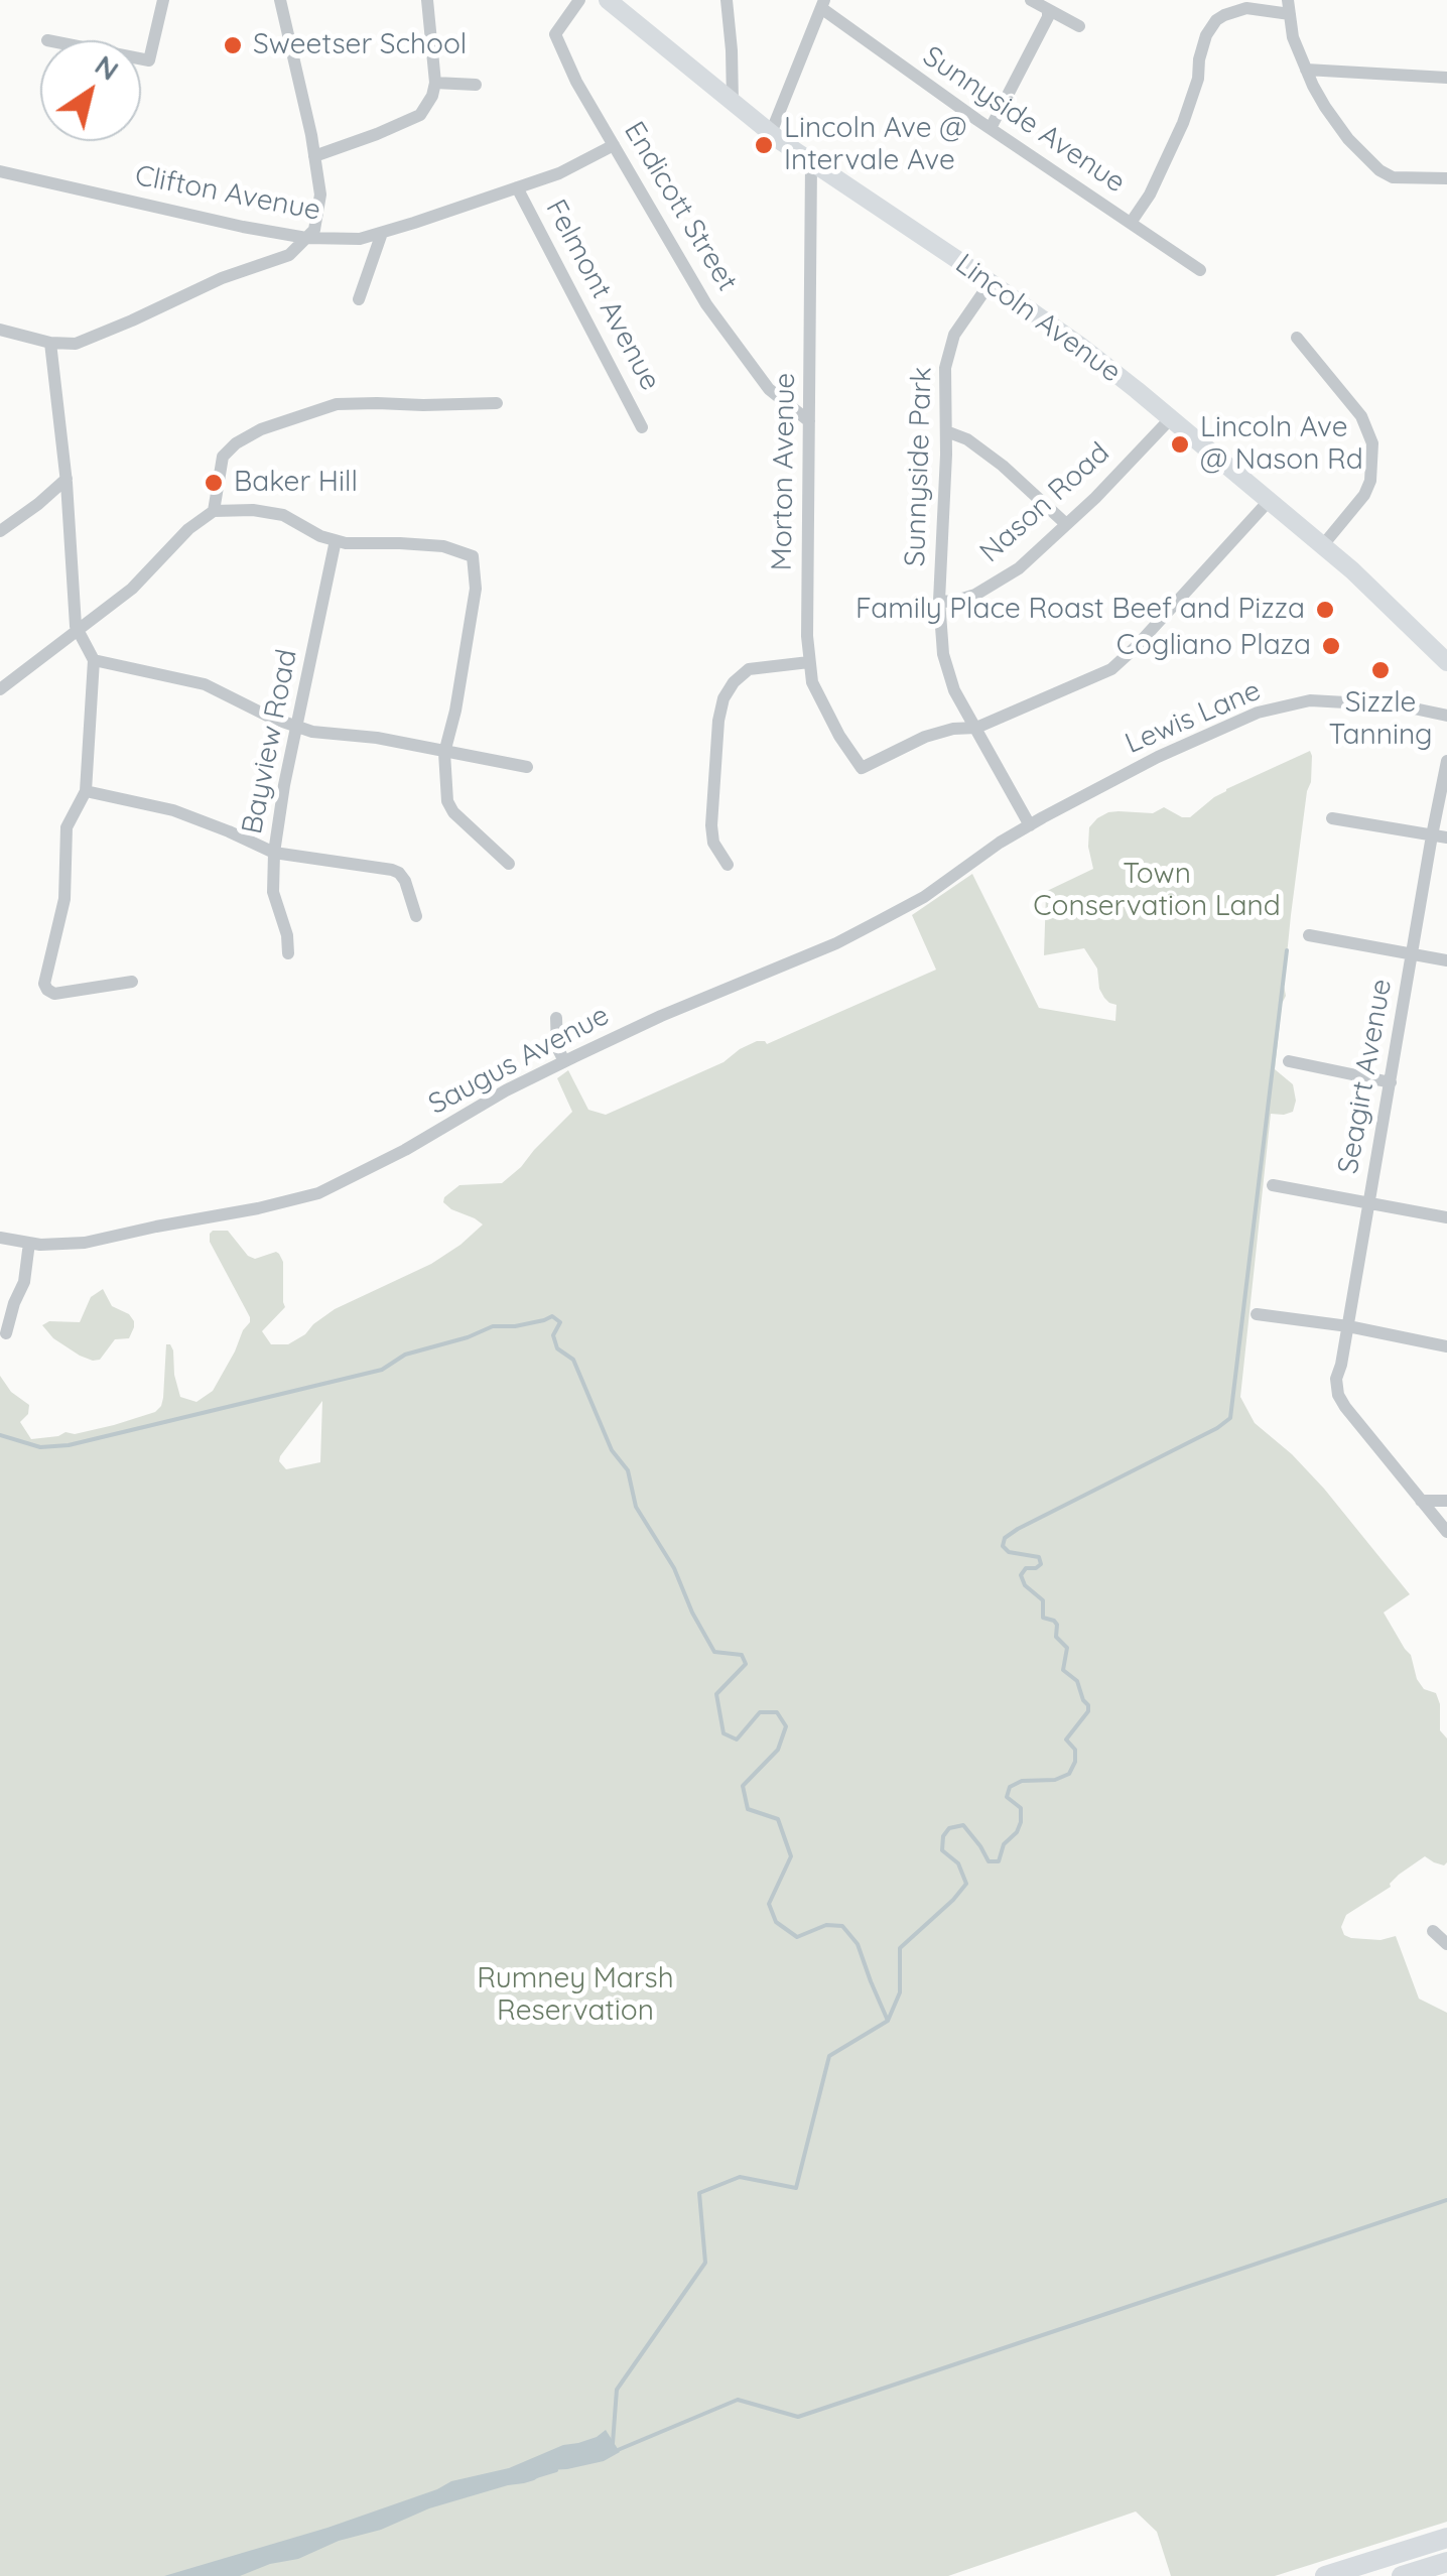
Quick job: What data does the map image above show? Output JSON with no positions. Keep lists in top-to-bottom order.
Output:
{
  "streets": {
    "main road": ["Lincoln Avenue"],
    "street": [
      "Sunnyside Avenue",
      "Clifton Avenue",
      "Endicott Street",
      "Felmont Avenue",
      "Sunnyside Park",
      "Morton Avenue",
      "Nason Road",
      "Lewis Lane",
      "Bayview Road",
      "Saugus Avenue",
      "Seagirt Avenue"
    ]
  },
  "crossings": [
    ["Clifton Avenue", "Endicott Street"],
    ["Clifton Avenue", "Felmont Avenue"],
    ["Endicott Street", "Morton Avenue"],
    ["Lincoln Avenue", "Sunnyside Park"],
    ["Lincoln Avenue", "Morton Avenue"],
    ["Lincoln Avenue", "Nason Road"],
    ["Sunnyside Park", "Morton Avenue"],
    ["Sunnyside Park", "Nason Road"],
    ["Sunnyside Park", "Lewis Lane"],
    ["Sunnyside Park", "Saugus Avenue"],
    ["Lewis Lane", "Saugus Avenue"]
  ],
  "parks": ["Town Conservation Land", "Rumney Marsh Reservation"],
  "places": [
    "Sweetser School",
    "Lincoln Ave @ Intervale Ave",
    "Lincoln Ave @ Nason Rd",
    "Baker Hill",
    "Family Place Roast Beef and Pizza",
    "Cogliano Plaza",
    "Sizzle Tanning"
  ],
  "north": "top right"
}
